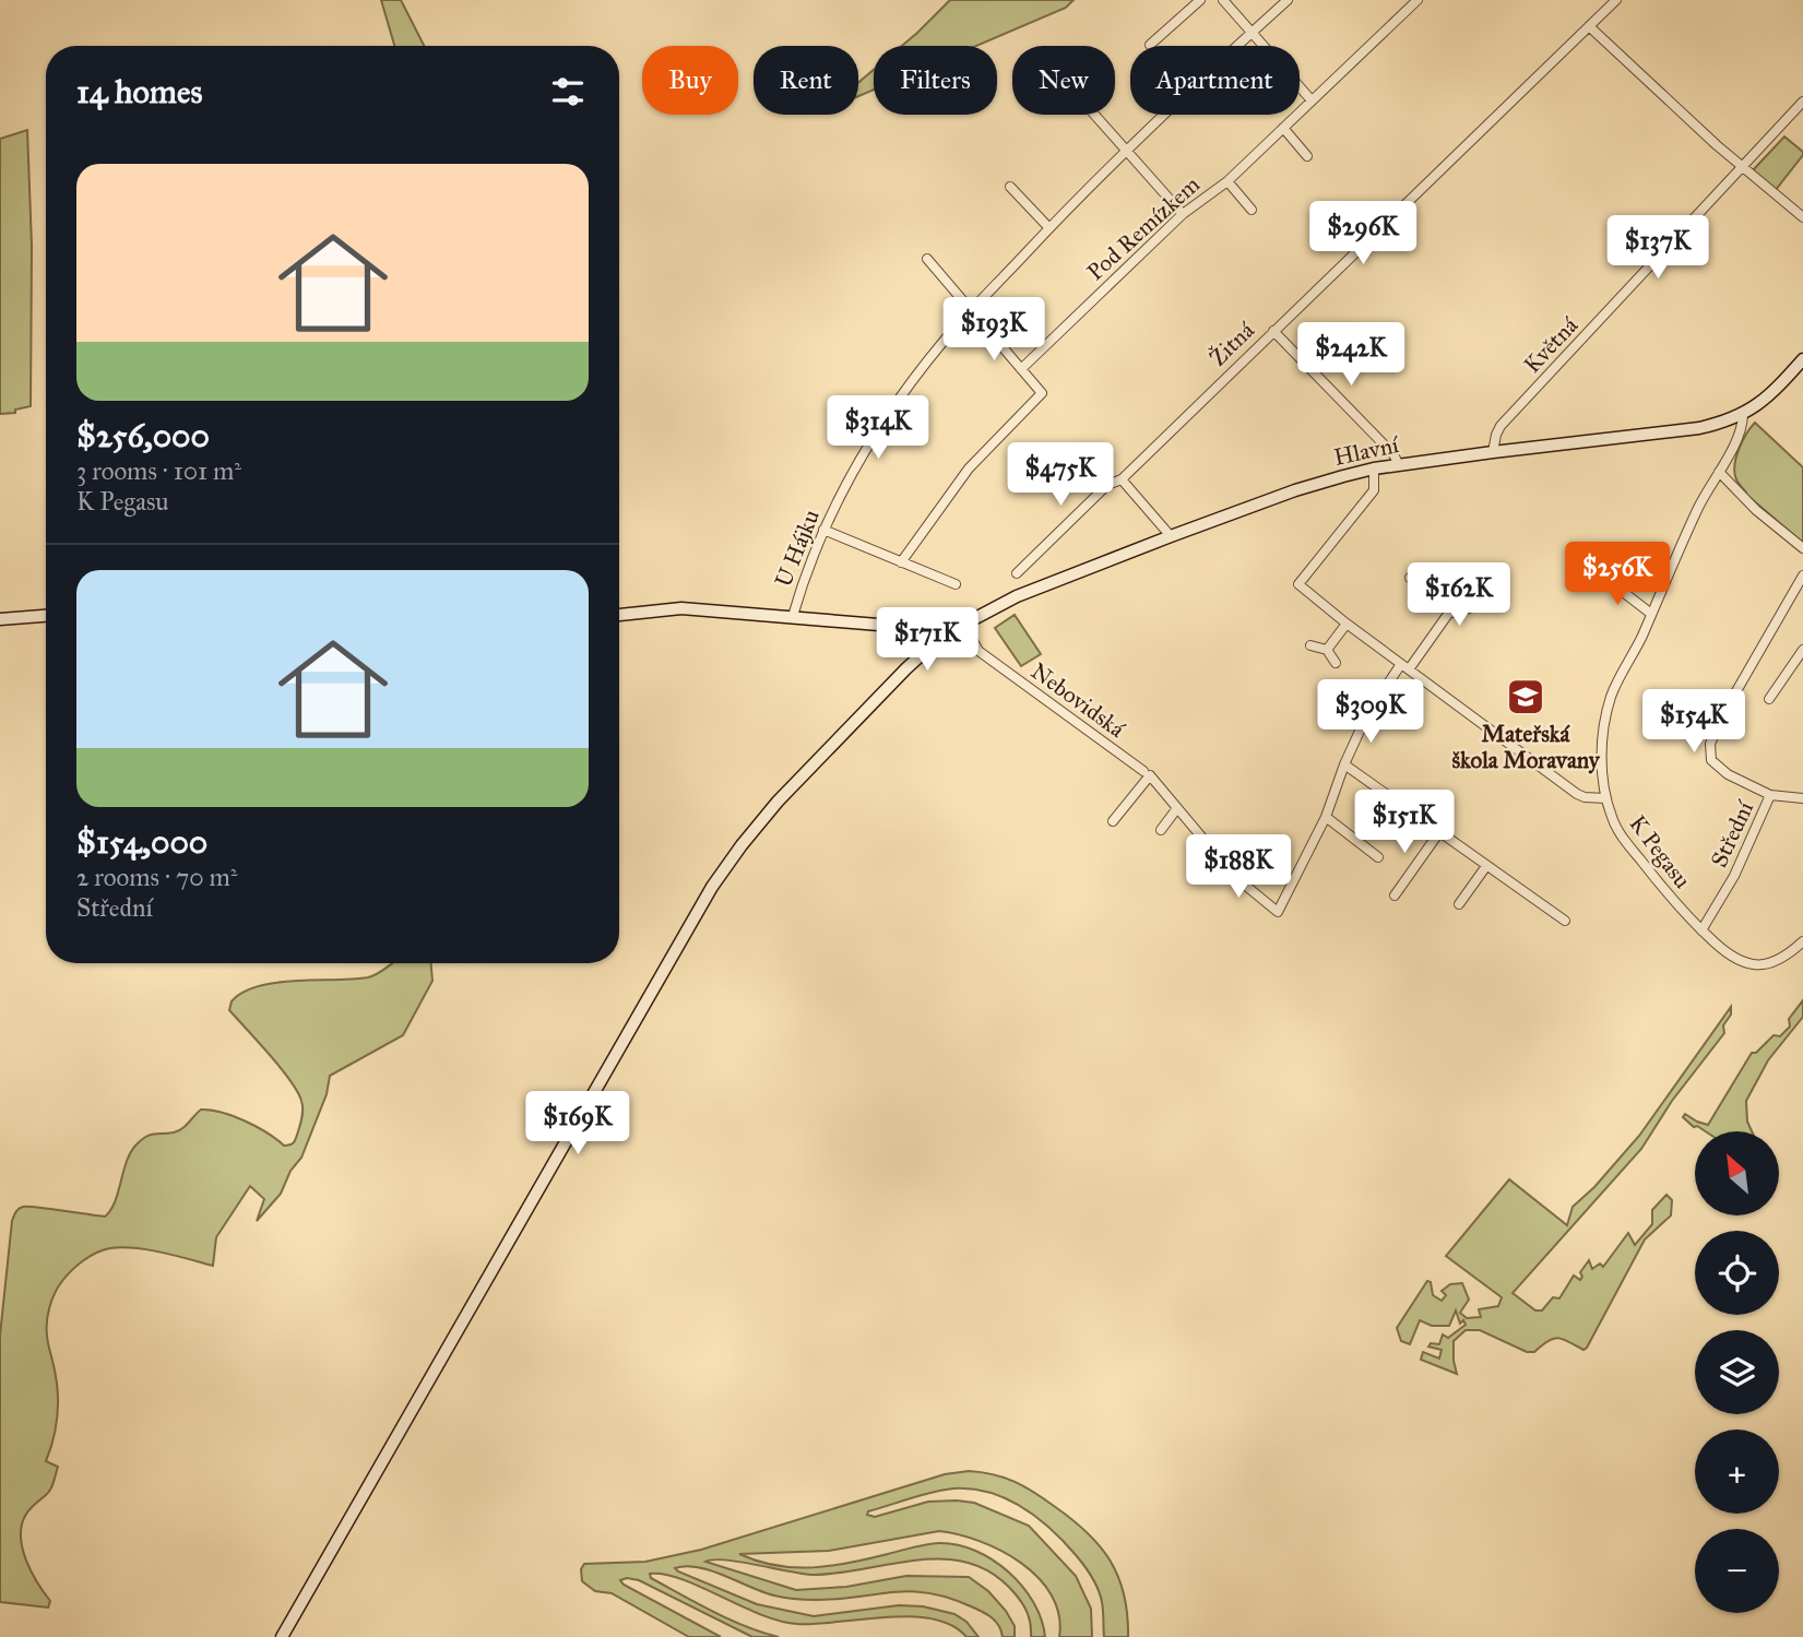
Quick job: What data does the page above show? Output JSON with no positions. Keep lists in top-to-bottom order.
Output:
{
  "streets": {
    "street": [
      "Pod Remízkem",
      "Žitná",
      "Květná",
      "Hlavní",
      "U Hájku",
      "Nebovidská",
      "Střední",
      "K Pegasu"
    ]
  },
  "crossings": [
    ["Květná", "Hlavní"],
    ["Hlavní", "Nebovidská"],
    ["Hlavní", "K Pegasu"],
    ["Střední", "K Pegasu"]
  ],
  "places": {
    "school or university": ["Mateřská škola Moravany"]
  },
  "north": "top left",
  "page": {
    "chip": [
      "Buy",
      "Rent",
      "Filters",
      "New",
      "Apartment"
    ],
    "heading": "14 homes",
    "list": [
      {
        "name": "$256,000",
        "note": "3 rooms · 101 m² · K Pegasu"
      },
      {
        "name": "$154,000",
        "note": "2 rooms · 70 m² · Střední"
      }
    ],
    "price": [
      "$296K",
      "$137K",
      "$193K",
      "$242K",
      "$314K",
      "$475K",
      "$256K",
      "$162K",
      "$171K",
      "$309K",
      "$154K",
      "$151K",
      "$188K",
      "$169K"
    ],
    "map_buttons": ["+", "−"]
  }
}
